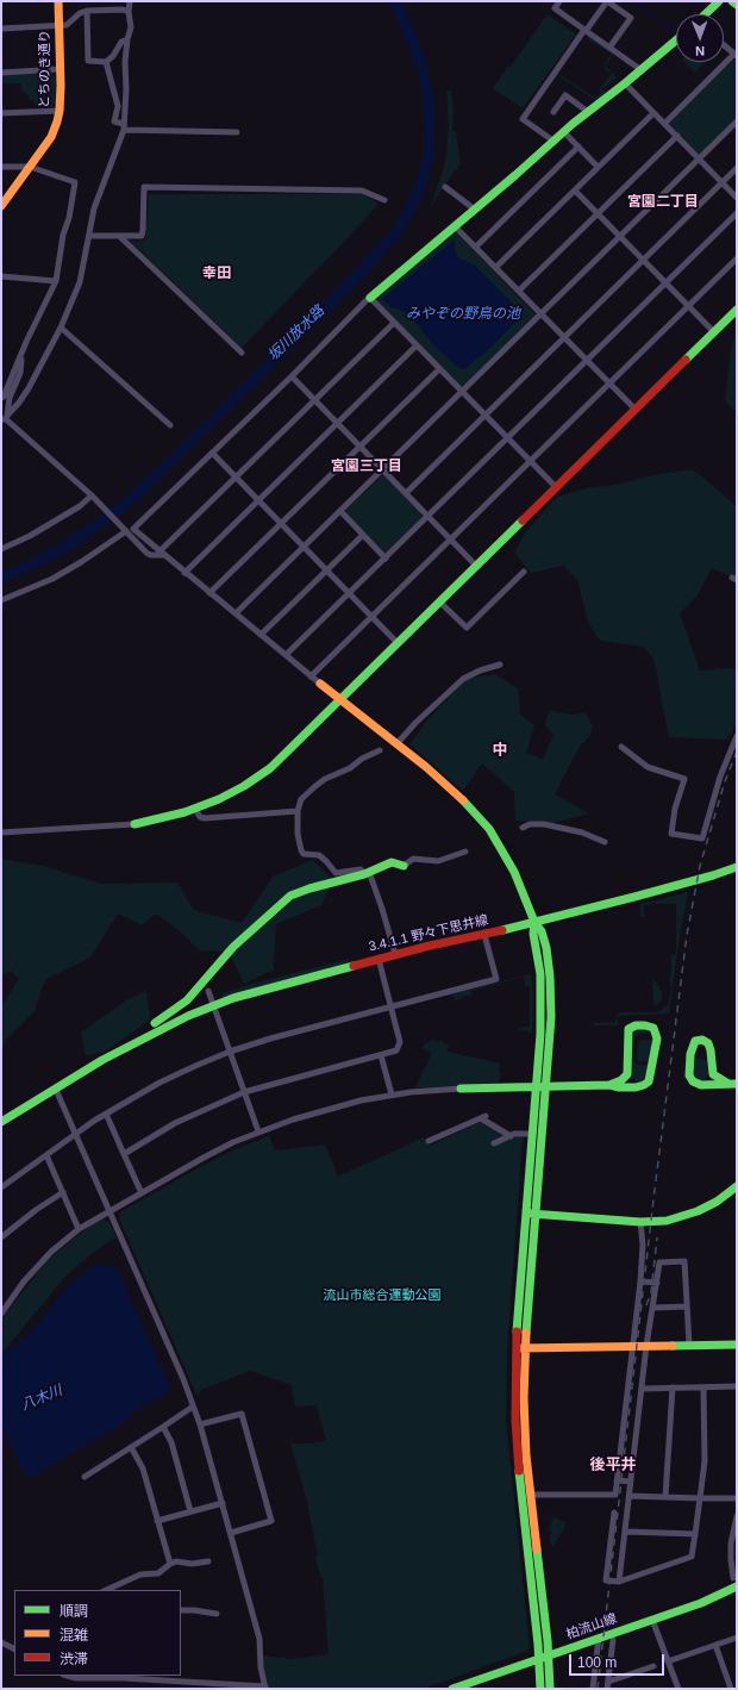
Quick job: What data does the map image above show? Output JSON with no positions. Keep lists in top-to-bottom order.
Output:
{
  "streets": {
    "street": ["とちのき通り", "3.4.1.1 野々下思井線", "柏流山線"]
  },
  "districts": [
    "宮園二丁目",
    "幸田",
    "宮園三丁目",
    "中",
    "後平井"
  ],
  "water": ["みやぞの野鳥の池", "坂川放水路", "八木川"],
  "parks": ["流山市総合運動公園"],
  "legend": ["順調", "混雑", "渋滞"],
  "scale_bar": "100 m",
  "north": "bottom"
}
